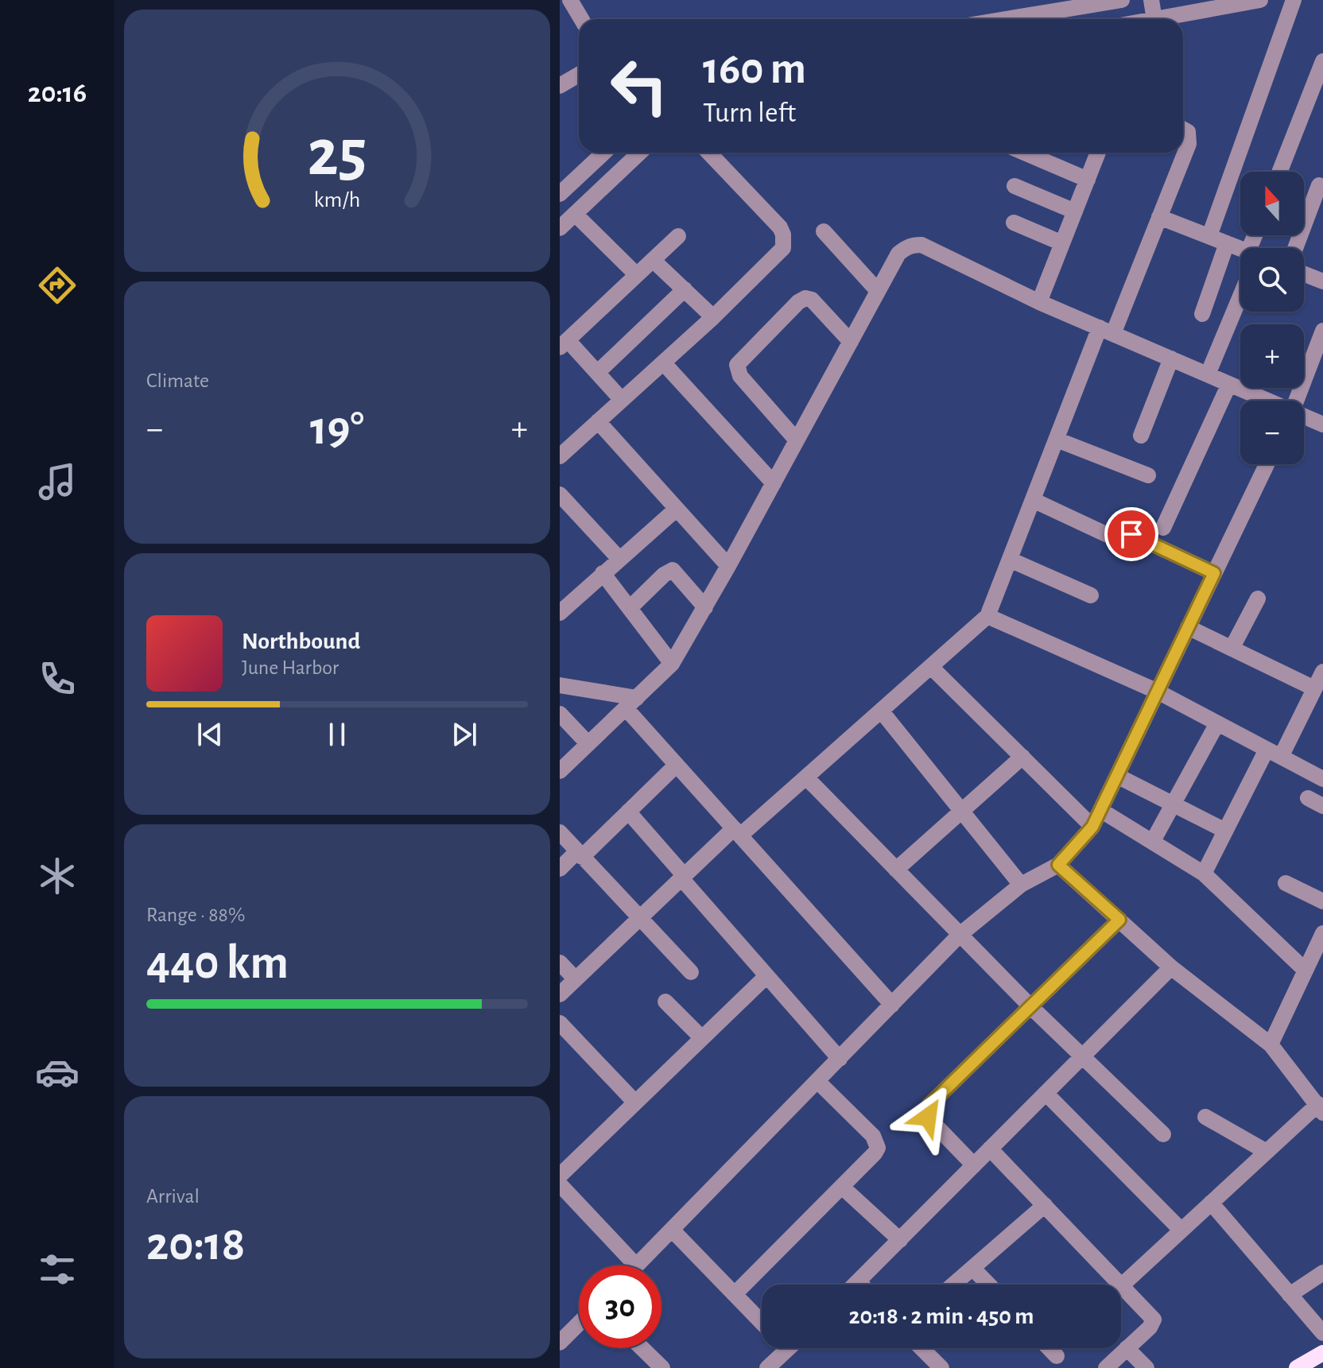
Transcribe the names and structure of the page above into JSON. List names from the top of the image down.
{
  "north": "top",
  "page": {
    "tabs": "20:16",
    "turn": ["160 m", "Turn left"],
    "map_buttons": ["+", "−"],
    "tile": [
      "Climate",
      ["Range · 88%", "440 km"],
      ["Arrival", "20:18"]
    ],
    "heat": ["−", "19°", "+"],
    "song": ["Northbound", "June Harbor"],
    "limit": "30",
    "trip": "20:18 · 2 min · 450 m",
    "gauge": ["25", "km/h"]
  }
}
